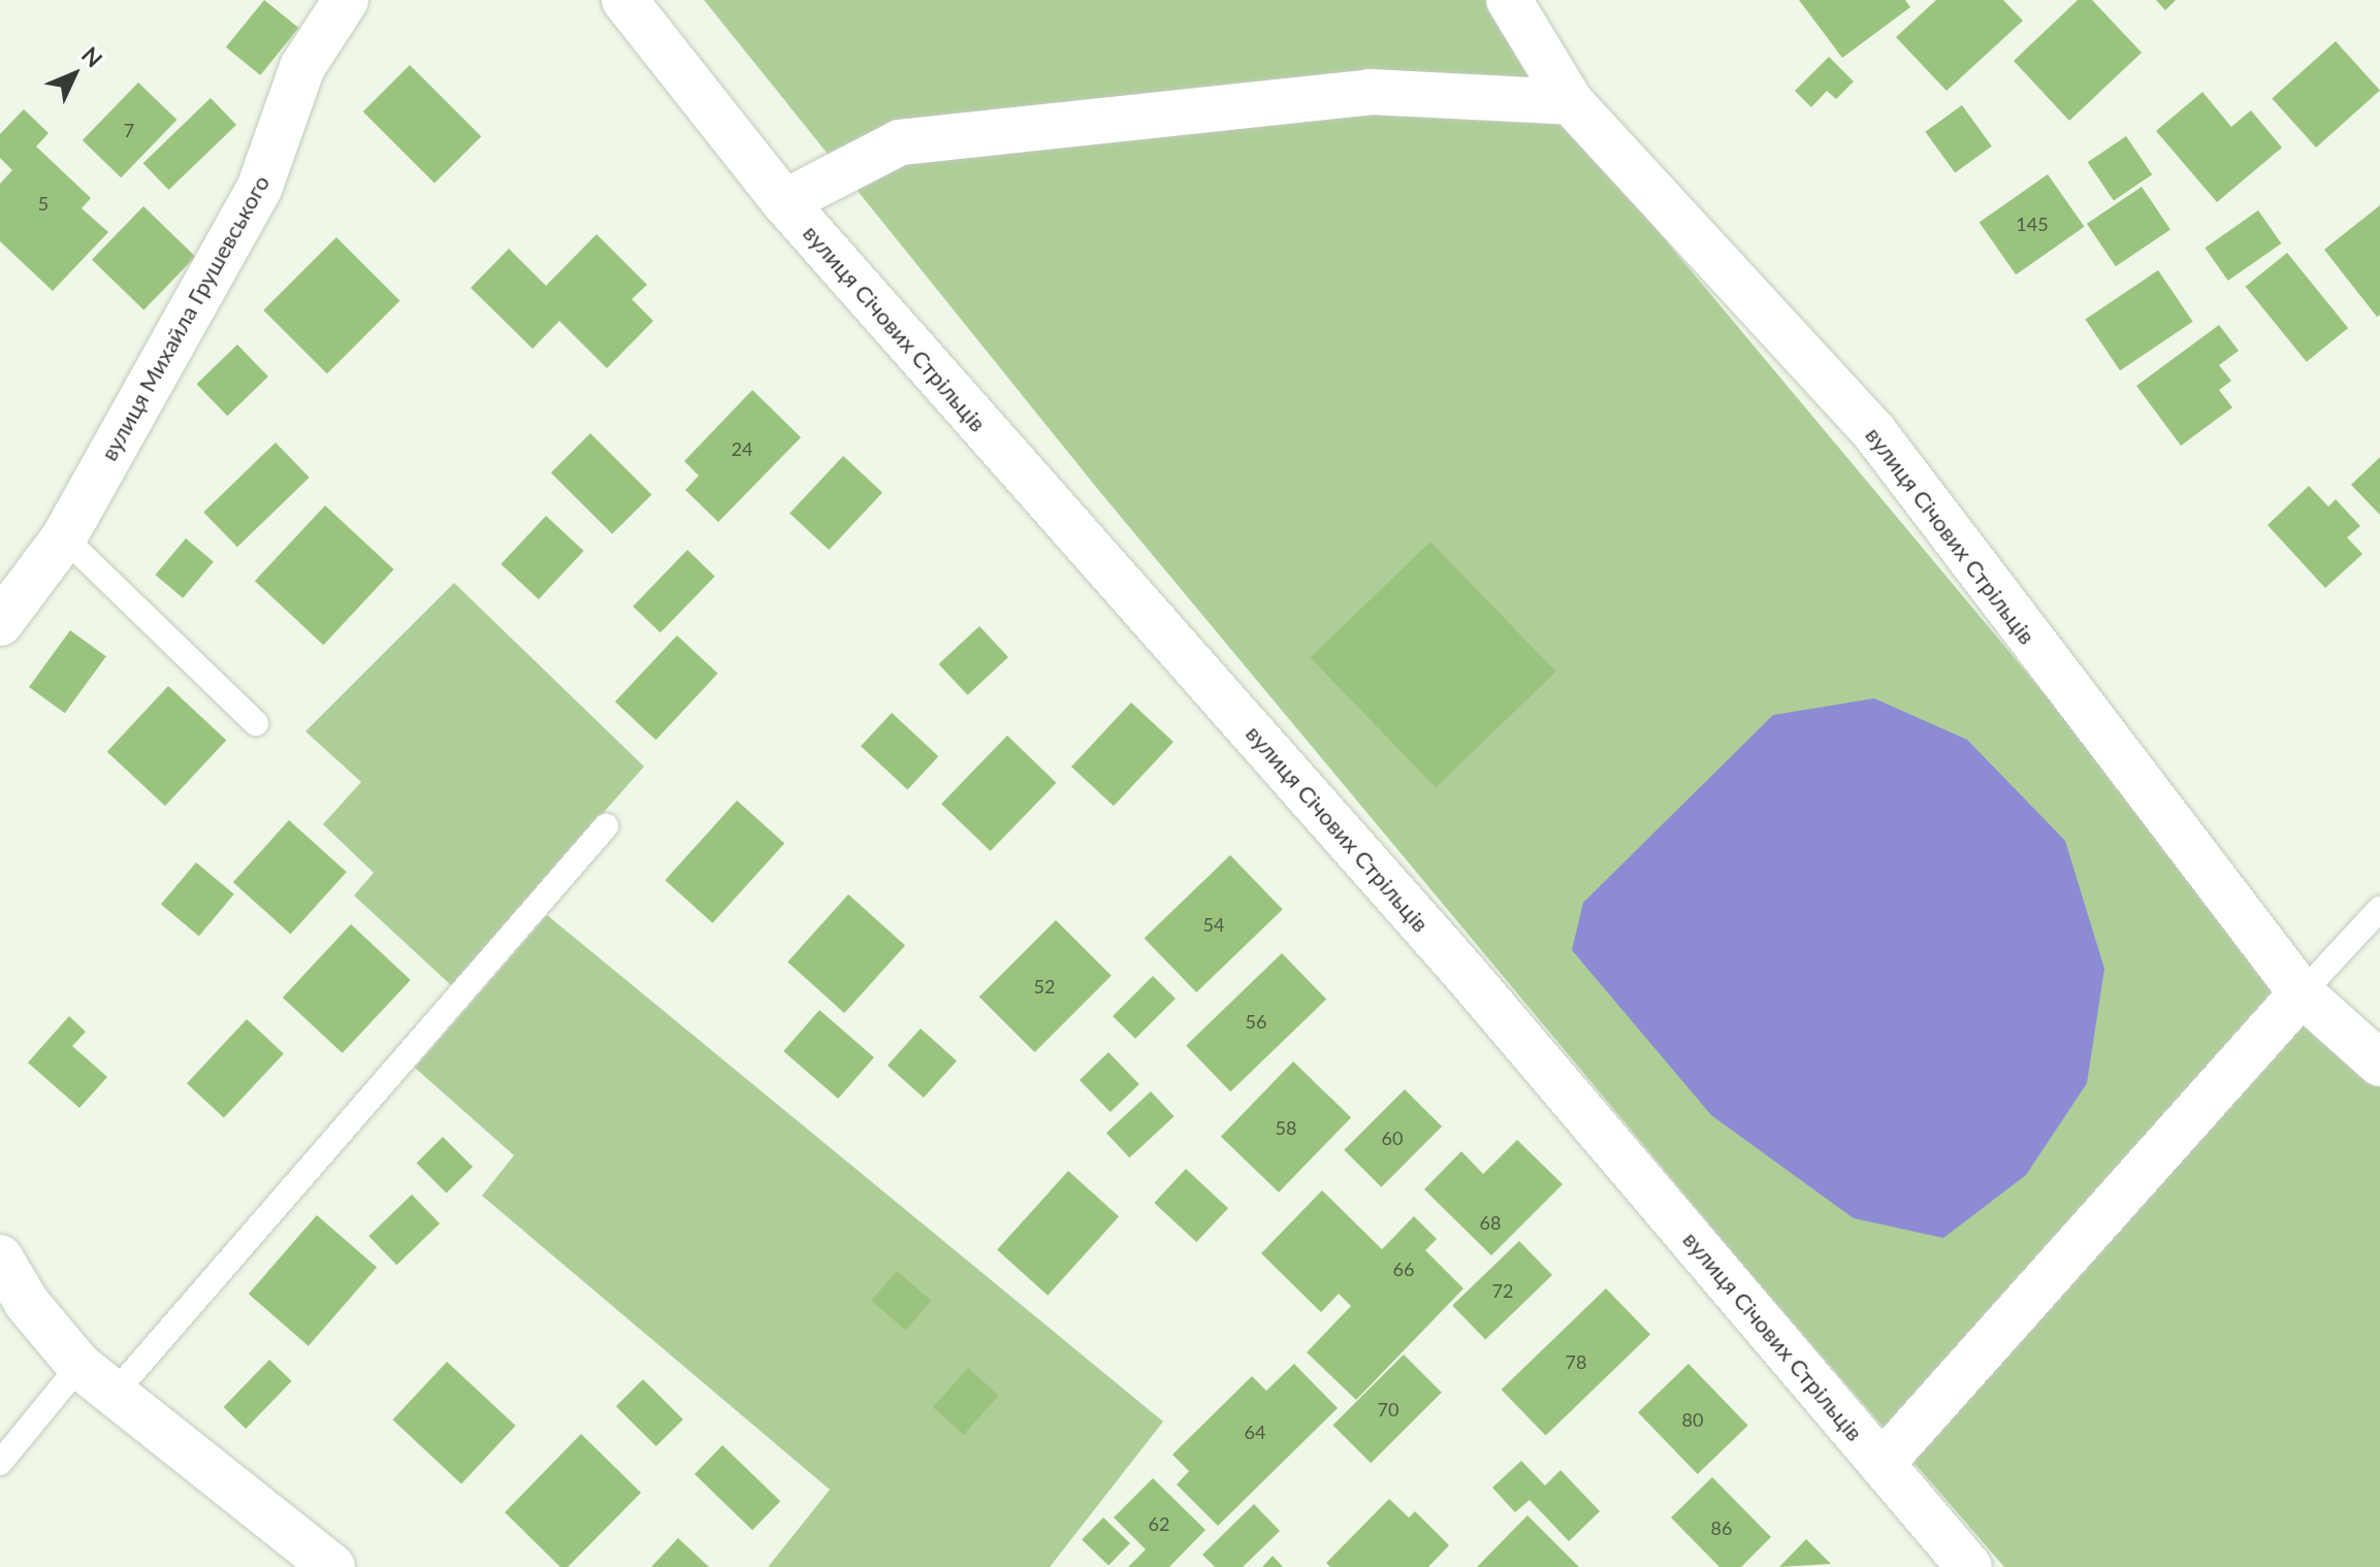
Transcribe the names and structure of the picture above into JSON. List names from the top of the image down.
{
  "streets": {
    "street": ["вулиця Михайла Грушевського", "вулиця Січових Стрільців"]
  },
  "house_numbers": [
    "7",
    "5",
    "145",
    "24",
    "54",
    "52",
    "56",
    "58",
    "60",
    "68",
    "66",
    "72",
    "78",
    "70",
    "80",
    "64",
    "62",
    "86"
  ],
  "north": "top right"
}
